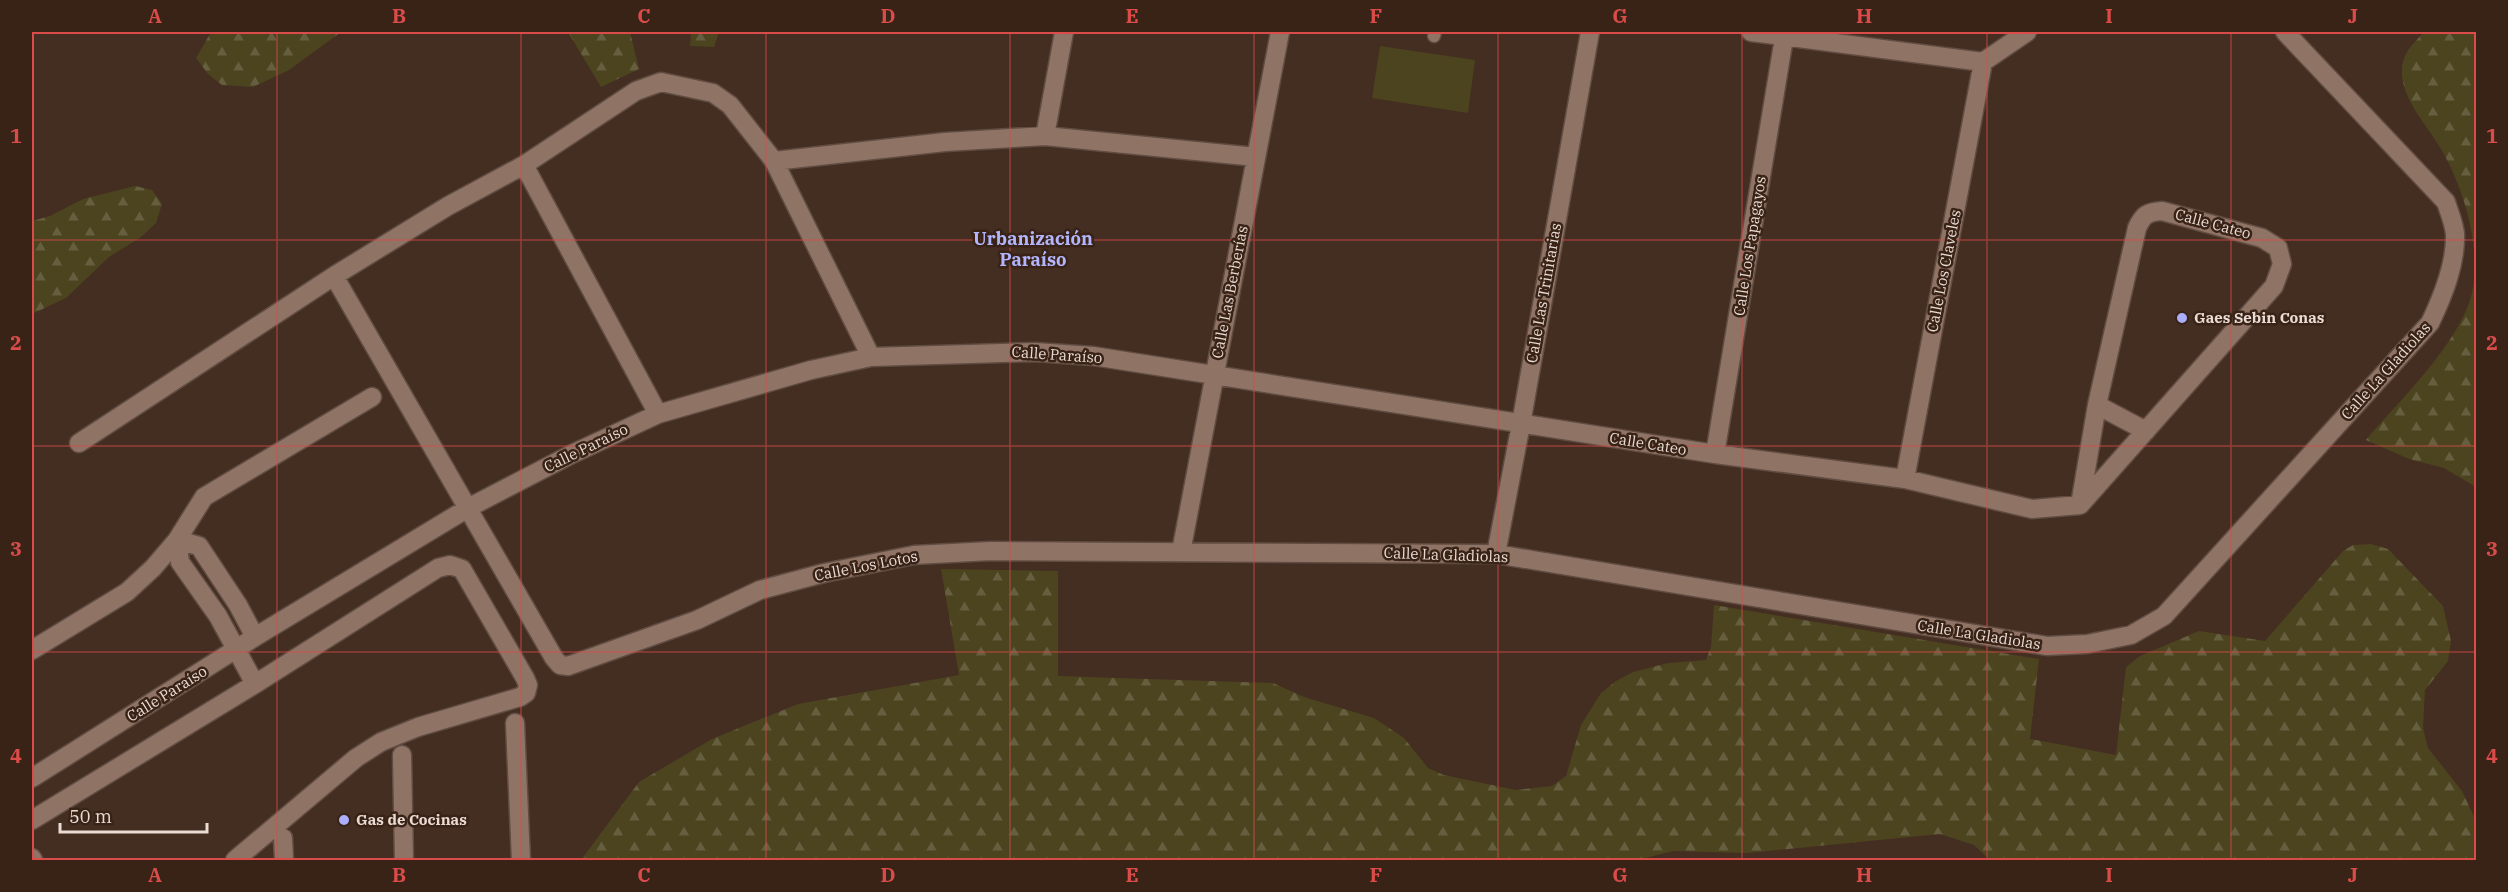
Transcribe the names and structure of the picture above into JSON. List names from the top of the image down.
{
  "streets": {
    "street": [
      "Calle Cateo",
      "Calle Los Papagayos",
      "Calle Los Claveles",
      "Calle Las Berberías",
      "Calle Las Trinitarias",
      "Calle Paraíso",
      "Calle La Gladiolas",
      "Calle Los Lotos"
    ]
  },
  "crossings": [
    ["Calle Cateo", "Calle Los Papagayos"],
    ["Calle Cateo", "Calle Los Claveles"],
    ["Calle Cateo", "Calle Las Berberías"],
    ["Calle Cateo", "Calle Las Trinitarias"],
    ["Calle Cateo", "Calle Paraíso"],
    ["Calle Las Berberías", "Calle Paraíso"],
    ["Calle Las Berberías", "Calle La Gladiolas"],
    ["Calle Las Berberías", "Calle Los Lotos"],
    ["Calle Las Trinitarias", "Calle La Gladiolas"],
    ["Calle Paraíso", "Calle Los Lotos"],
    ["Calle La Gladiolas", "Calle Los Lotos"]
  ],
  "districts": ["Urbanización Paraíso"],
  "places": ["Gaes Sebin Conas", "Gas de Cocinas"],
  "scale_bar": "50 m",
  "grid": {
    "columns": [
      "A",
      "B",
      "C",
      "D",
      "E",
      "F",
      "G",
      "H",
      "I",
      "J"
    ],
    "rows": [
      "1",
      "2",
      "3",
      "4"
    ]
  }
}
